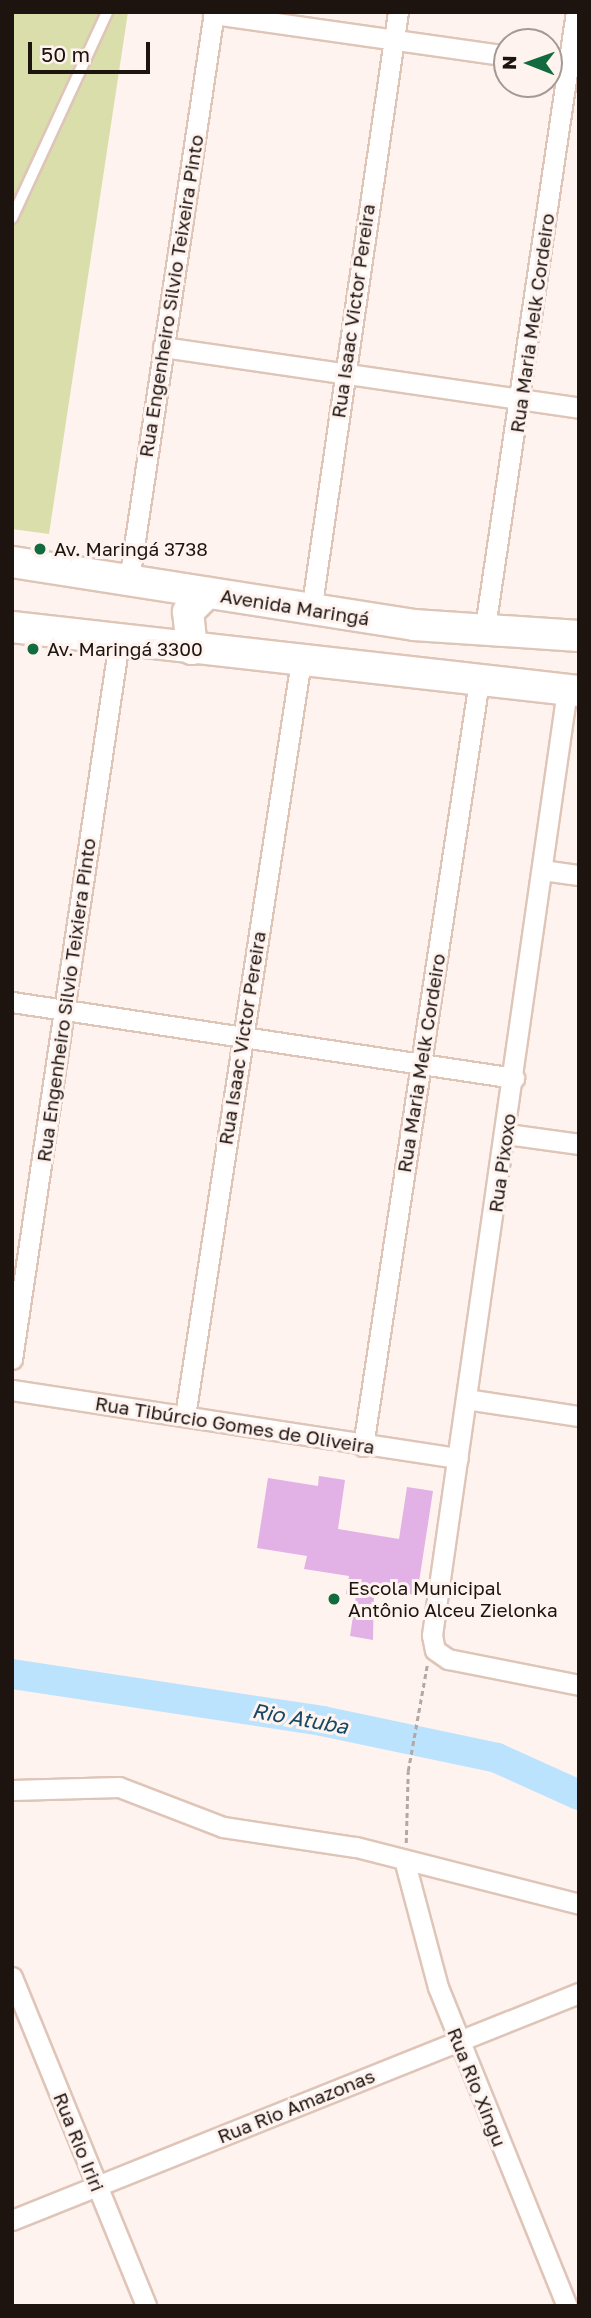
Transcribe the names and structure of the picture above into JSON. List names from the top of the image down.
{
  "streets": {
    "main road": ["Avenida Maringá"],
    "street": [
      "Rua Engenheiro Silvio Teixeira Pinto",
      "Rua Isaac Victor Pereira",
      "Rua Maria Melk Cordeiro",
      "Rua Engenheiro Silvio Teixiera Pinto",
      "Rua Pixoxo",
      "Rua Tibúrcio Gomes de Oliveira",
      "Rua Rio Xingu",
      "Rua Rio Amazonas",
      "Rua Rio Iriri"
    ]
  },
  "crossings": [
    ["Rua Engenheiro Silvio Teixeira Pinto", "Avenida Maringá"],
    ["Rua Isaac Victor Pereira", "Avenida Maringá"],
    ["Rua Isaac Victor Pereira", "Rua Tibúrcio Gomes de Oliveira"],
    ["Rua Maria Melk Cordeiro", "Avenida Maringá"],
    ["Rua Maria Melk Cordeiro", "Rua Tibúrcio Gomes de Oliveira"],
    ["Rua Pixoxo", "Rua Tibúrcio Gomes de Oliveira"],
    ["Rua Rio Xingu", "Rua Rio Amazonas"],
    ["Rua Rio Amazonas", "Rua Rio Iriri"]
  ],
  "water": ["Rio Atuba"],
  "places": ["Av. Maringá 3738", "Av. Maringá 3300", "Escola Municipal Antônio Alceu Zielonka"],
  "scale_bar": "50 m",
  "north": "left"
}
